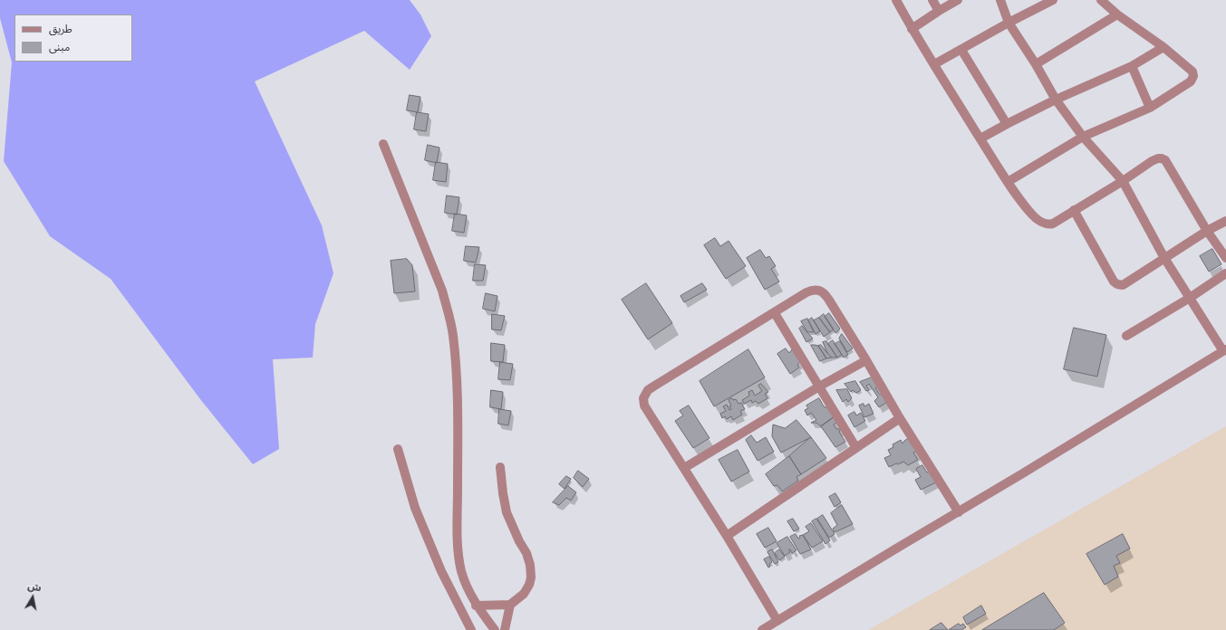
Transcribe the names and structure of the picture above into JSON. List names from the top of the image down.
{
  "legend": ["طريق", "مبنى"],
  "north": "top"
}
